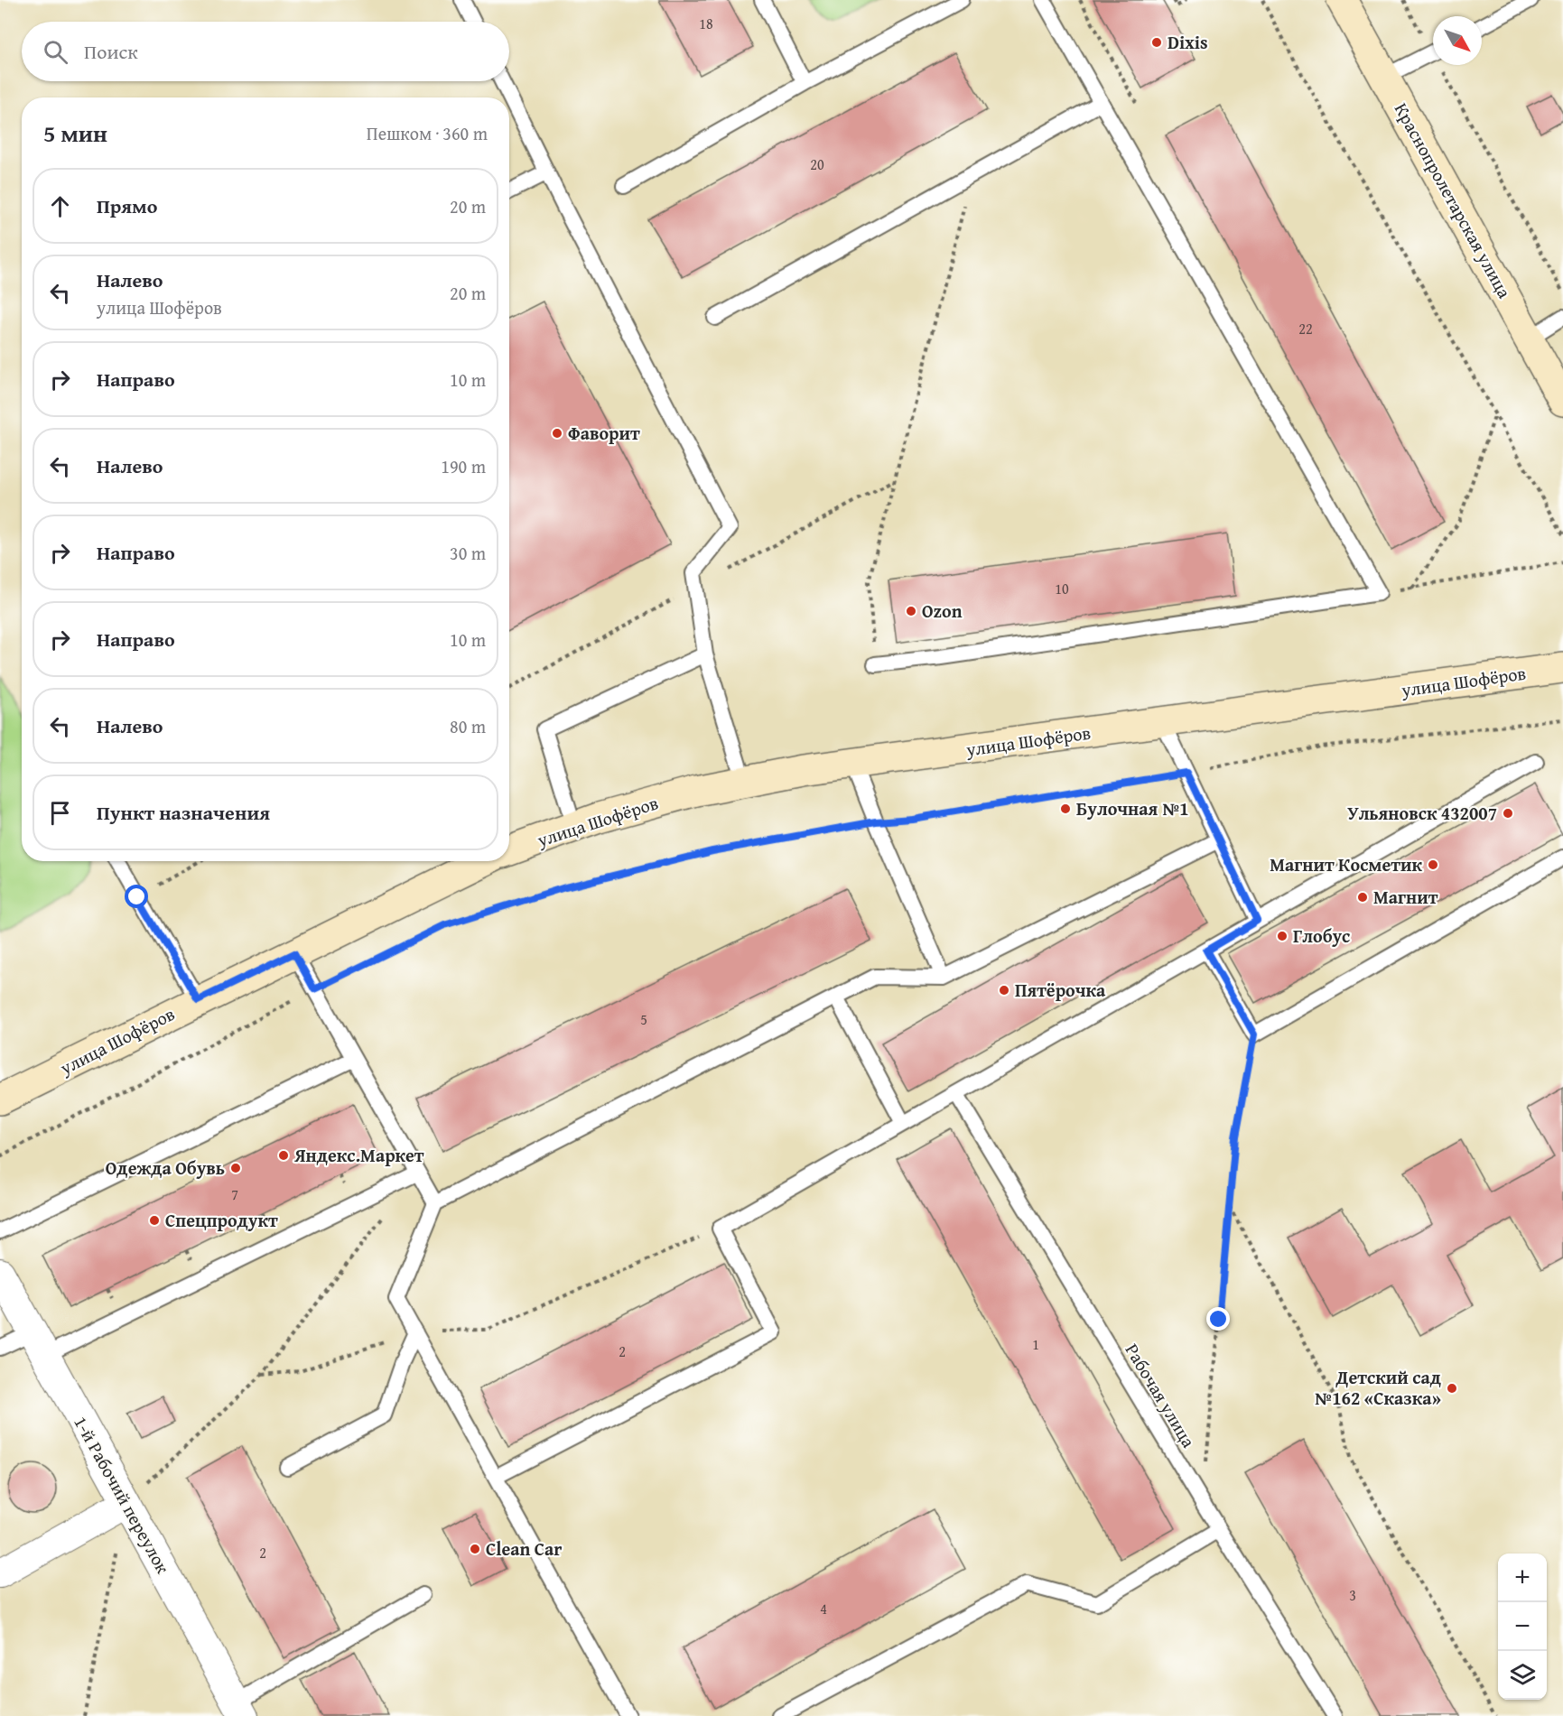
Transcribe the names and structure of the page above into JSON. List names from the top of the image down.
{
  "streets": {
    "main road": ["Краснопролетарская улица", "улица Шофёров"],
    "street": ["1-й Рабочий переулок"],
    "lane": ["Рабочая улица"]
  },
  "places": [
    "Dixis",
    "Фаворит",
    "Ozon",
    "Булочная №1",
    "Ульяновск 432007",
    "Магнит Косметик",
    "Магнит",
    "Глобус",
    "Пятёрочка",
    "Яндекс.Маркет",
    "Одежда Обувь",
    "Спецпродукт",
    "Детский сад №162 «Сказка»",
    "Clean Car"
  ],
  "house_numbers": [
    "18",
    "20",
    "22",
    "10",
    "5",
    "7",
    "1",
    "2",
    "2",
    "3",
    "4"
  ],
  "north": "bottom right",
  "page": {
    "search": "Поиск",
    "heading": ["5 мин", "Пешком · 360 m"],
    "list": [
      ["Прямо", "20 m"],
      ["Налево", "улица Шофёров", "20 m"],
      ["Направо", "10 m"],
      ["Налево", "190 m"],
      ["Направо", "30 m"],
      ["Направо", "10 m"],
      ["Налево", "80 m"],
      "Пункт назначения"
    ],
    "map_buttons": ["+", "−"]
  }
}
